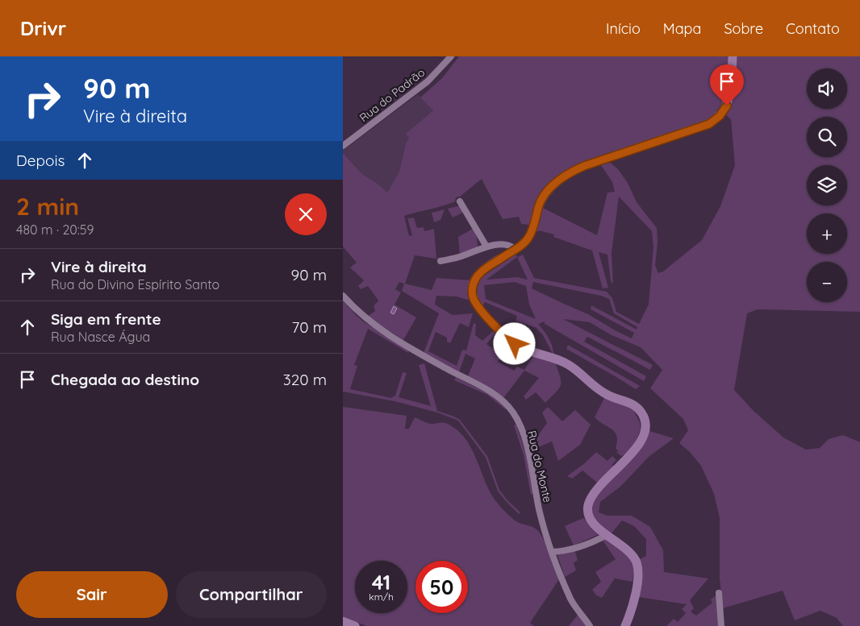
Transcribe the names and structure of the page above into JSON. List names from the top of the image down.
{
  "streets": {
    "street": ["Rua do Padrão", "Rua do Monte"]
  },
  "page": {
    "header": "Drivr",
    "nav": [
      "Início",
      "Mapa",
      "Sobre",
      "Contato"
    ],
    "turn": ["90 m", "Vire à direita"],
    "map_buttons": ["+", "−"],
    "then": "Depois",
    "heading": ["2 min", "480 m · 20:59"],
    "list": [
      {
        "name": "Vire à direita",
        "note": "Rua do Divino Espírito Santo",
        "value": "90 m"
      },
      {
        "name": "Siga em frente",
        "note": "Rua Nasce Água",
        "value": "70 m"
      },
      {
        "name": "Chegada ao destino",
        "value": "320 m"
      }
    ],
    "speed": "41 km/h",
    "limit": "50",
    "buttons": ["Sair", "Compartilhar"]
  }
}
